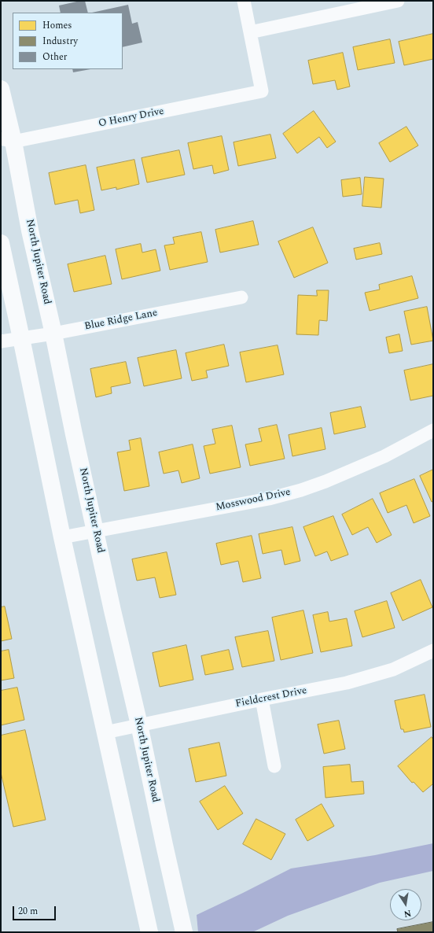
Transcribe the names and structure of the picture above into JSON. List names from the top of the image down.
{
  "streets": {
    "main road": ["North Jupiter Road"],
    "street": [
      "O Henry Drive",
      "Blue Ridge Lane",
      "Mosswood Drive",
      "Fieldcrest Drive"
    ]
  },
  "crossings": [
    ["O Henry Drive", "North Jupiter Road"],
    ["North Jupiter Road", "Blue Ridge Lane"],
    ["North Jupiter Road", "Mosswood Drive"],
    ["North Jupiter Road", "Fieldcrest Drive"]
  ],
  "legend": ["Homes", "Industry", "Other"],
  "scale_bar": "20 m",
  "north": "bottom"
}
